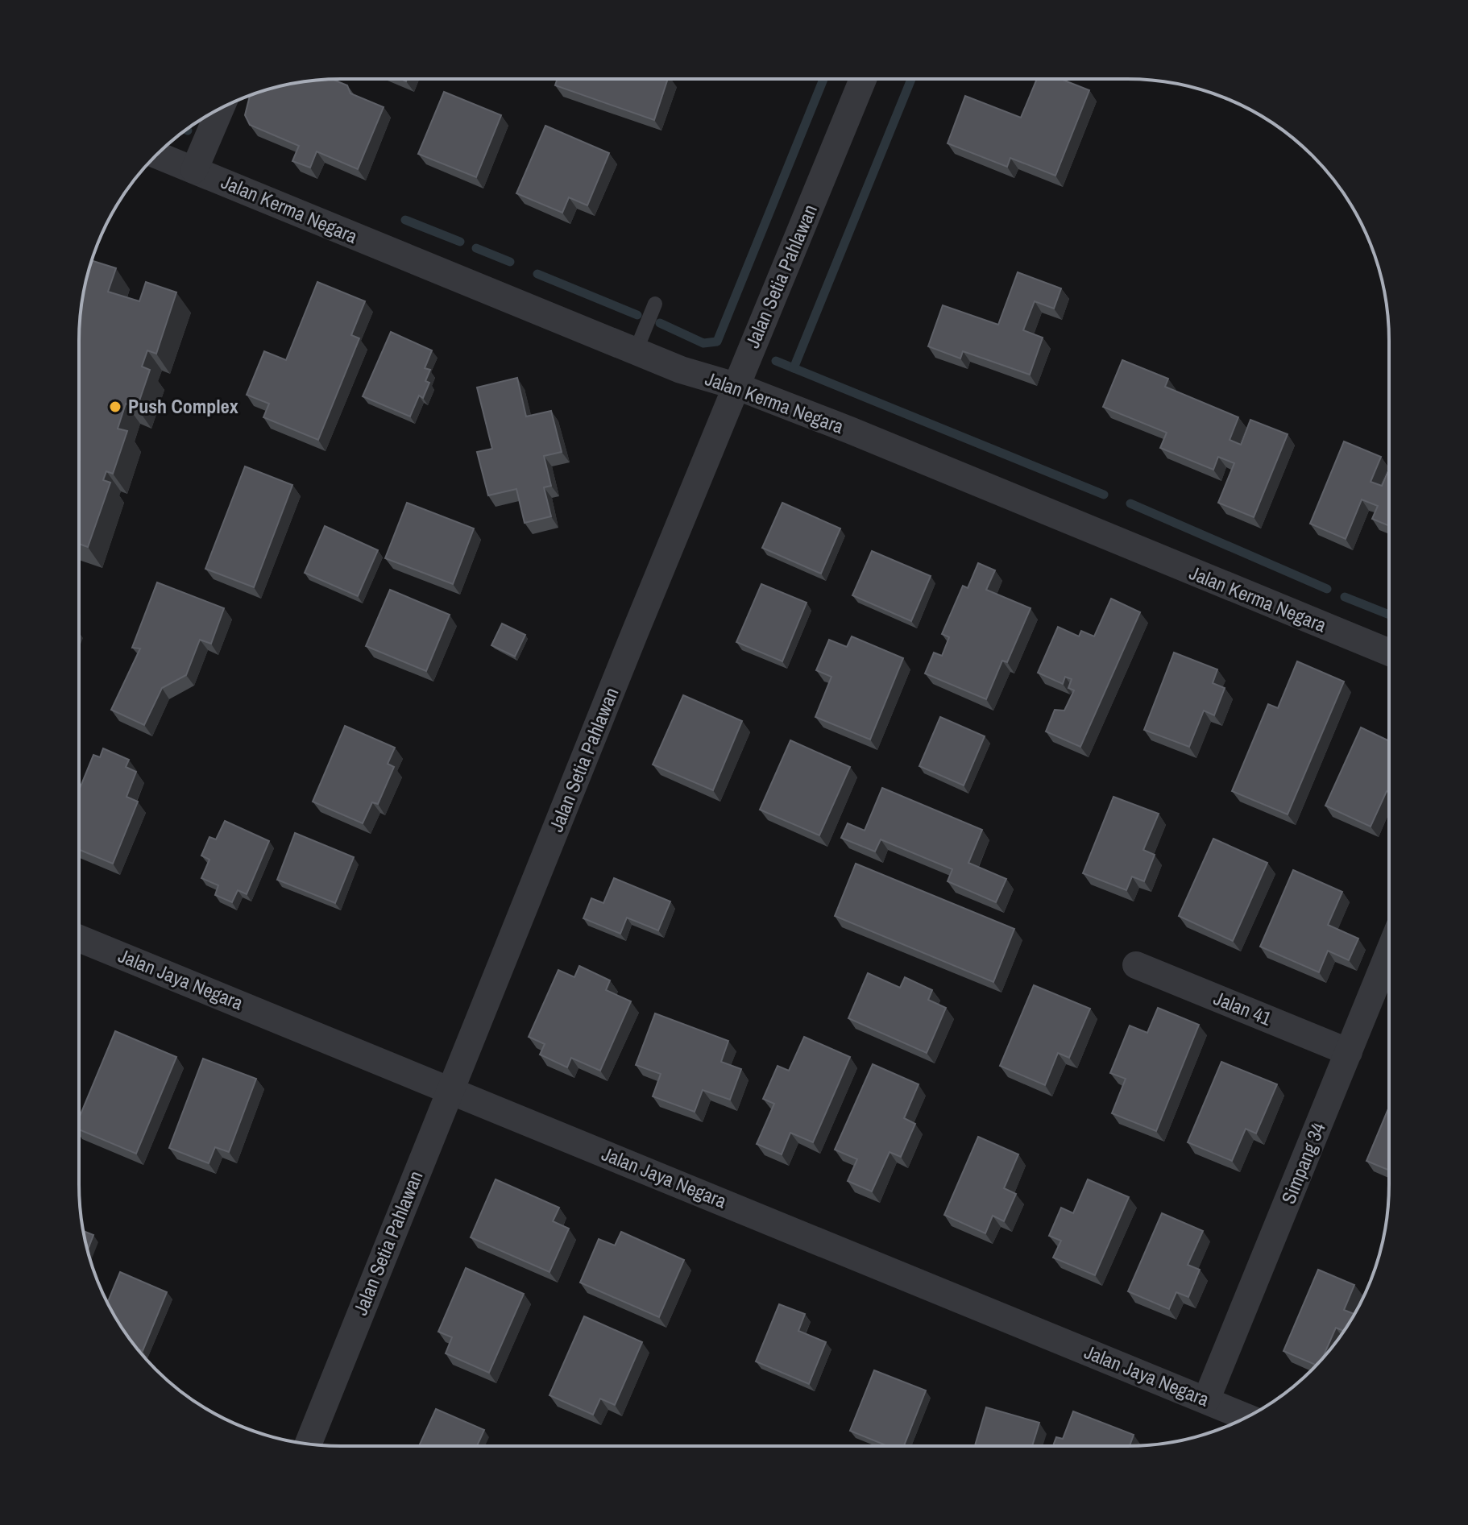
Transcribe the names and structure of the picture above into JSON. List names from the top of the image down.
{
  "streets": {
    "street": [
      "Jalan Kerma Negara",
      "Jalan Setia Pahlawan",
      "Jalan Jaya Negara",
      "Jalan 41",
      "Simpang 34"
    ]
  },
  "crossings": [
    ["Jalan Kerma Negara", "Jalan Setia Pahlawan"],
    ["Jalan Setia Pahlawan", "Jalan Jaya Negara"],
    ["Jalan Jaya Negara", "Simpang 34"],
    ["Jalan 41", "Simpang 34"]
  ],
  "places": ["Push Complex"]
}
